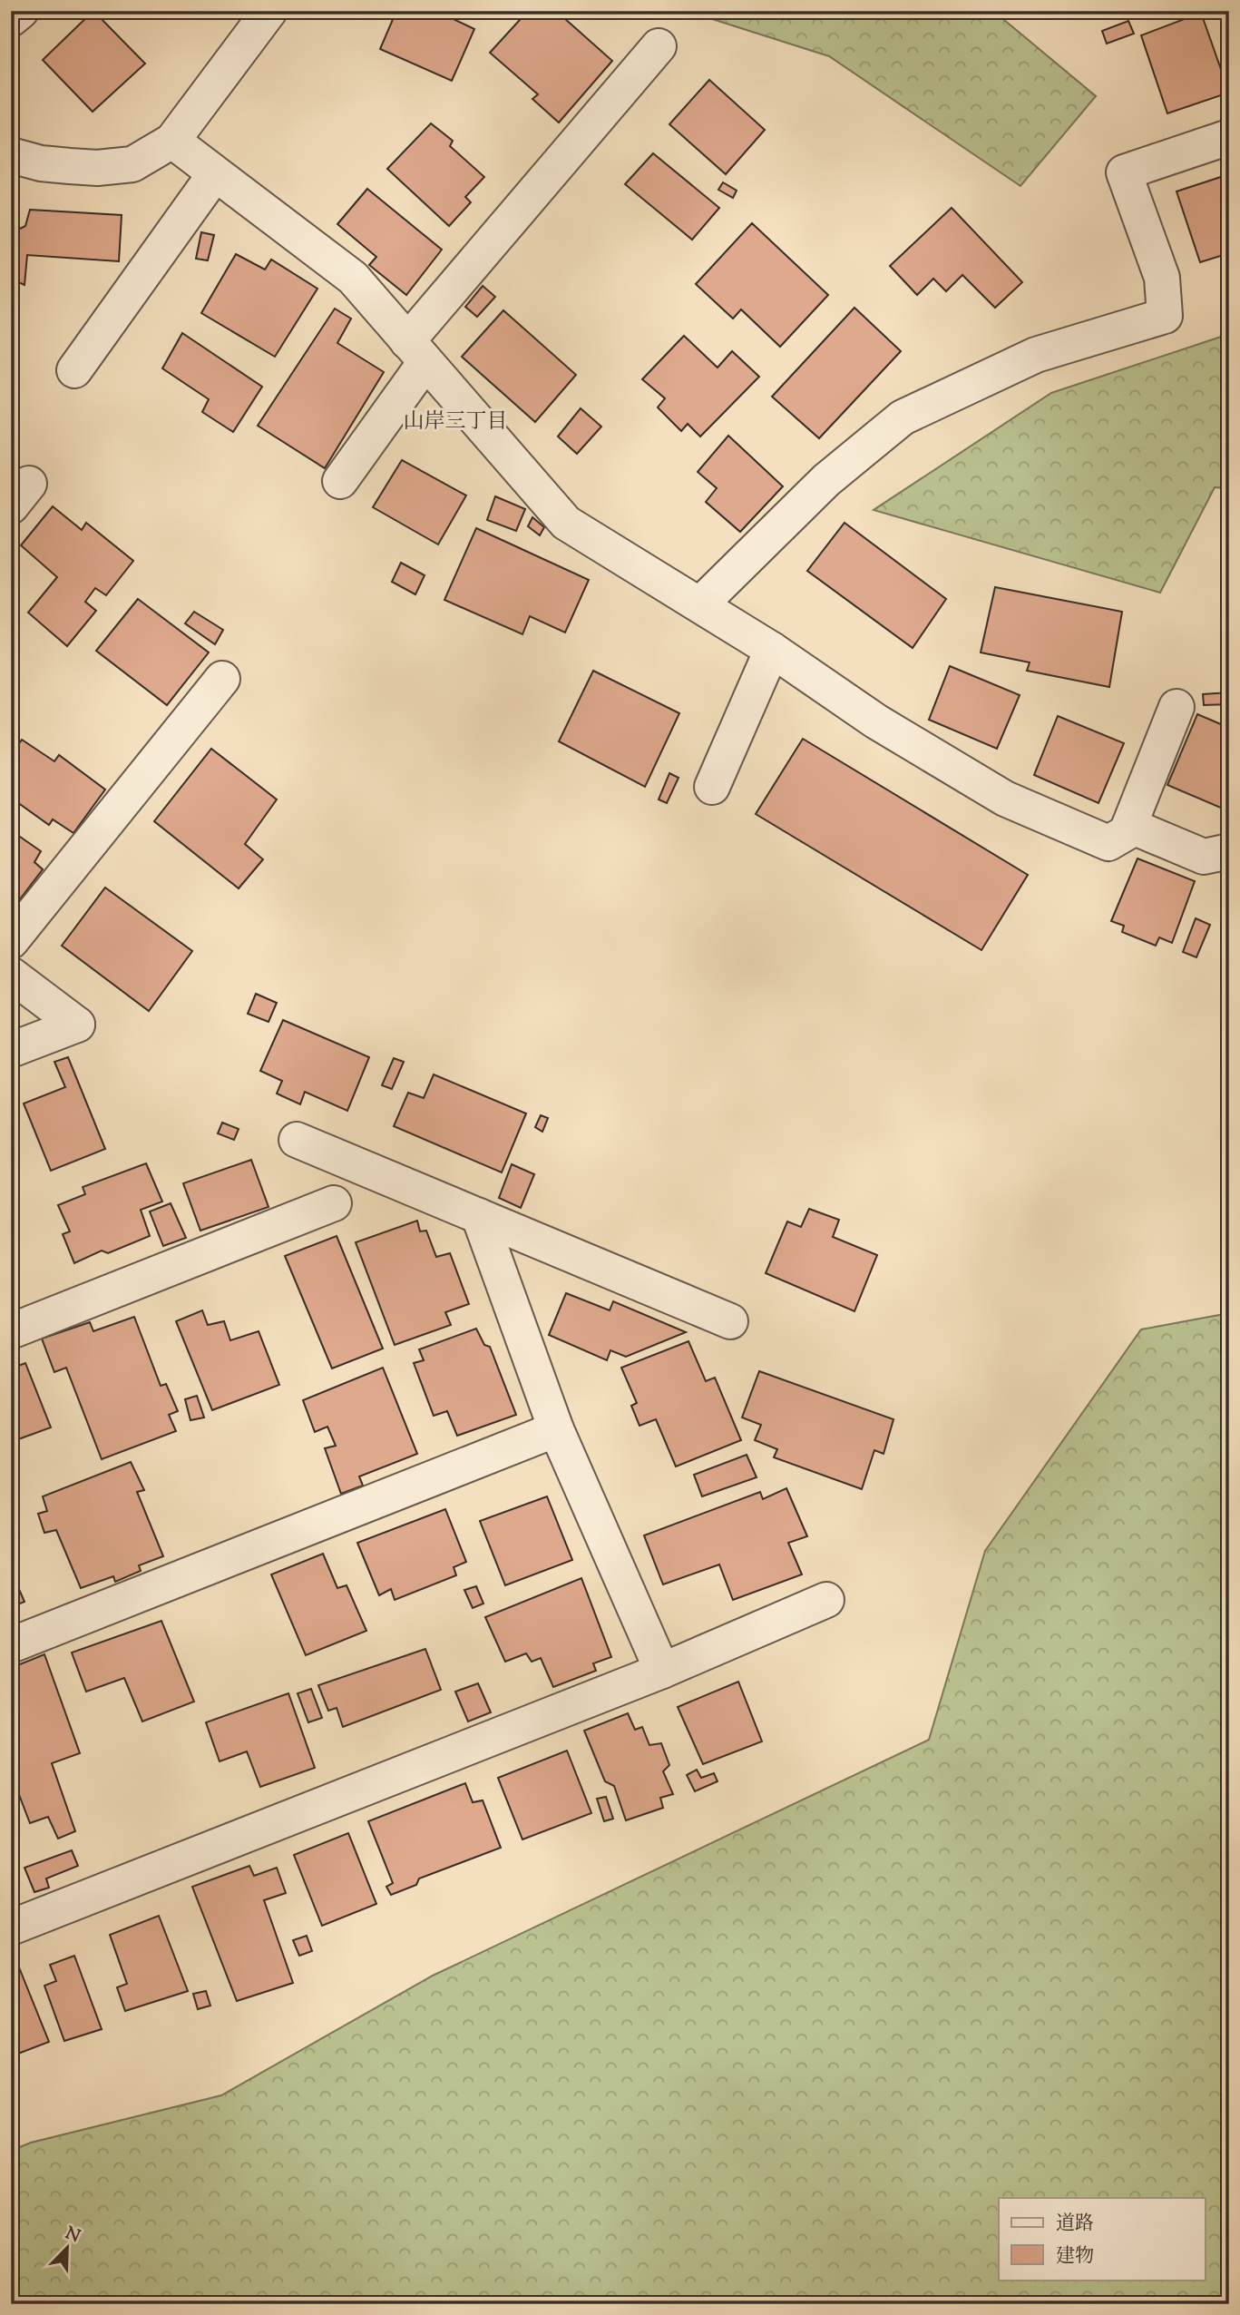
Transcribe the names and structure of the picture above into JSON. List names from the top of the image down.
{
  "districts": ["山岸三丁目"],
  "legend": ["道路", "建物"],
  "north": "top right"
}
